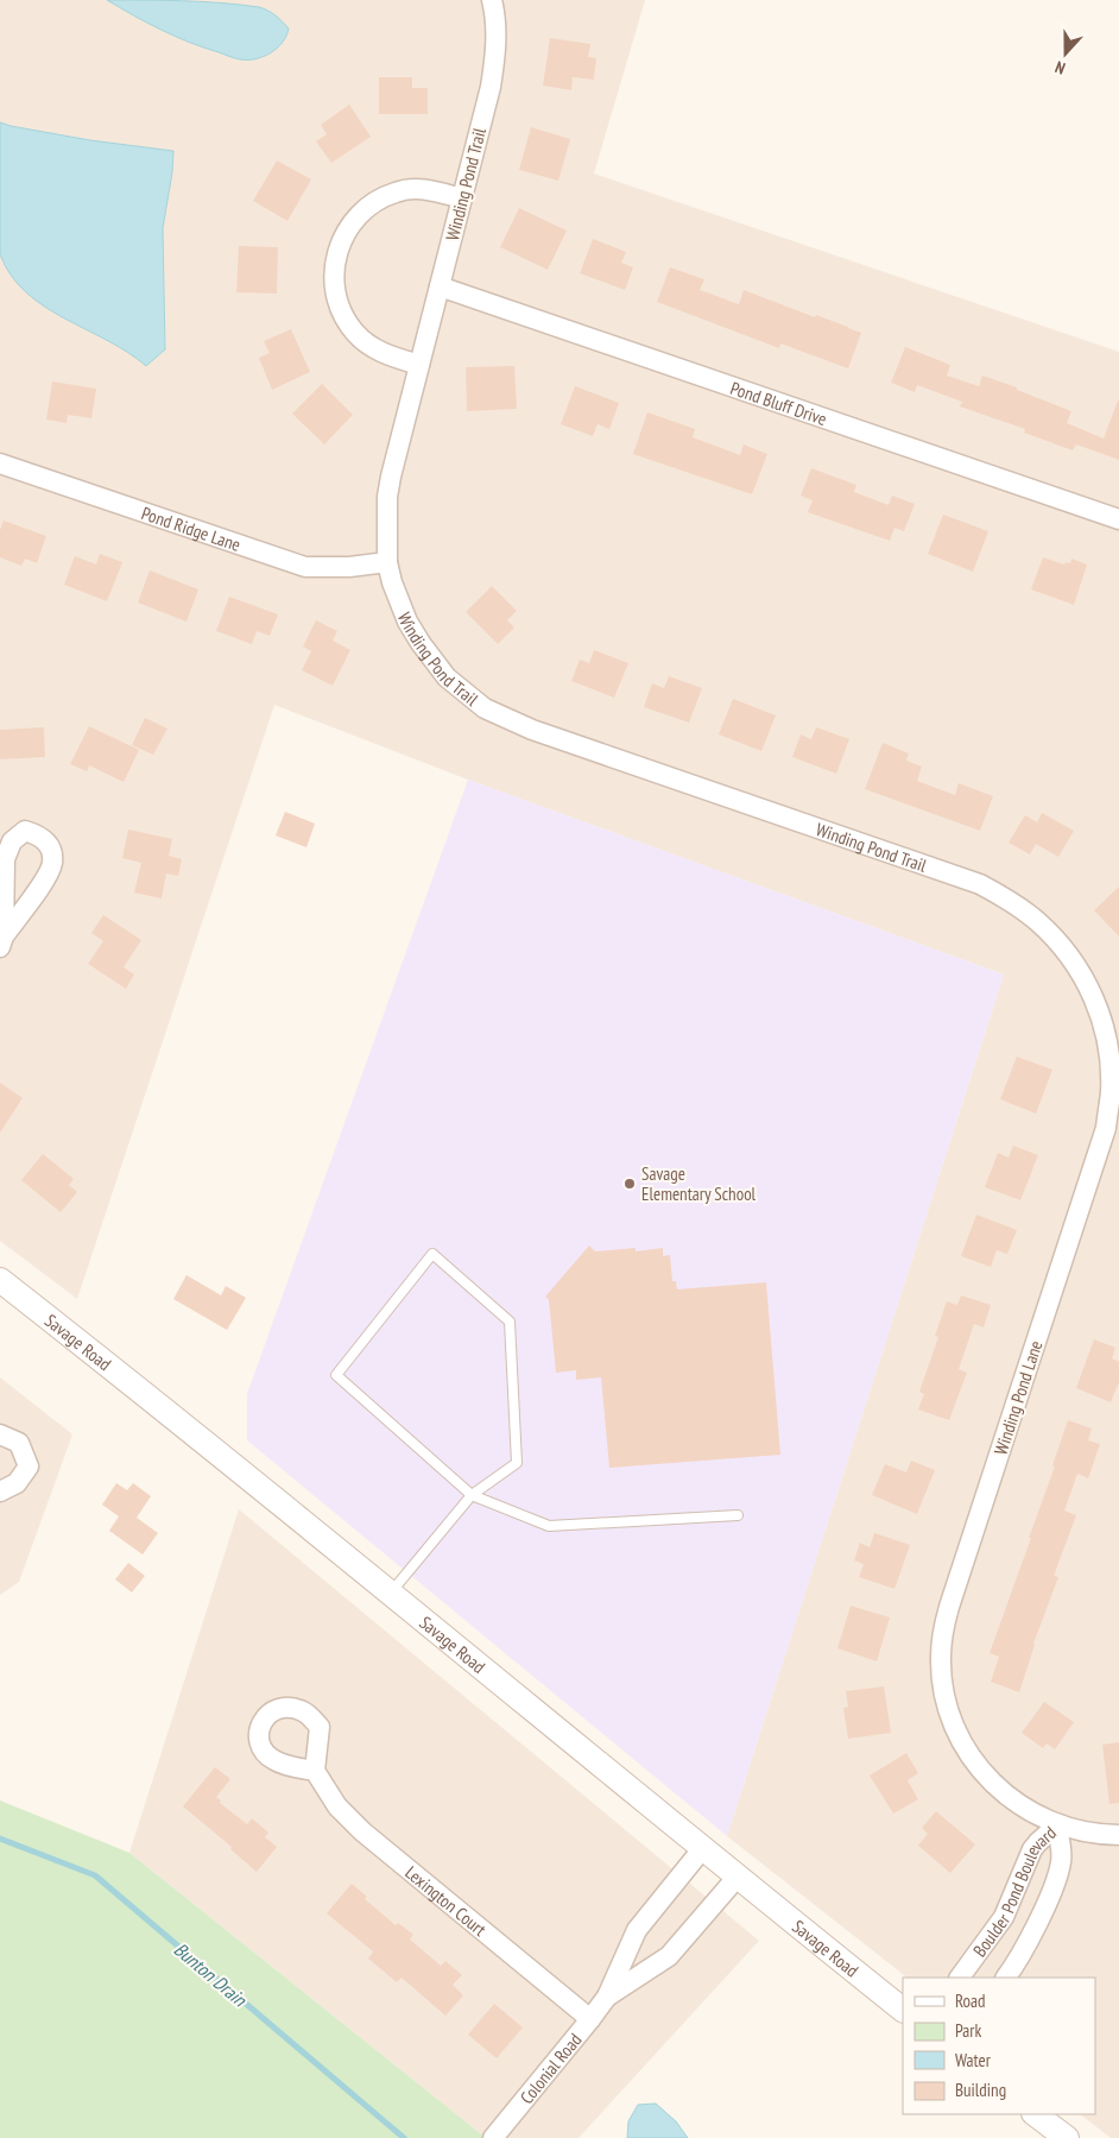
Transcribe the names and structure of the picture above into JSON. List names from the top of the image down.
{
  "streets": {
    "street": [
      "Winding Pond Trail",
      "Pond Bluff Drive",
      "Pond Ridge Lane",
      "Savage Road",
      "Winding Pond Lane",
      "Boulder Pond Boulevard",
      "Lexington Court",
      "Colonial Road"
    ]
  },
  "crossings": [
    ["Winding Pond Trail", "Pond Bluff Drive"],
    ["Winding Pond Trail", "Pond Ridge Lane"],
    ["Winding Pond Trail", "Winding Pond Lane"],
    ["Savage Road", "Colonial Road"],
    ["Winding Pond Lane", "Boulder Pond Boulevard"],
    ["Lexington Court", "Colonial Road"]
  ],
  "water": ["Bunton Drain"],
  "places": ["Savage Elementary School"],
  "legend": [
    "Road",
    "Park",
    "Water",
    "Building"
  ],
  "north": "bottom"
}
